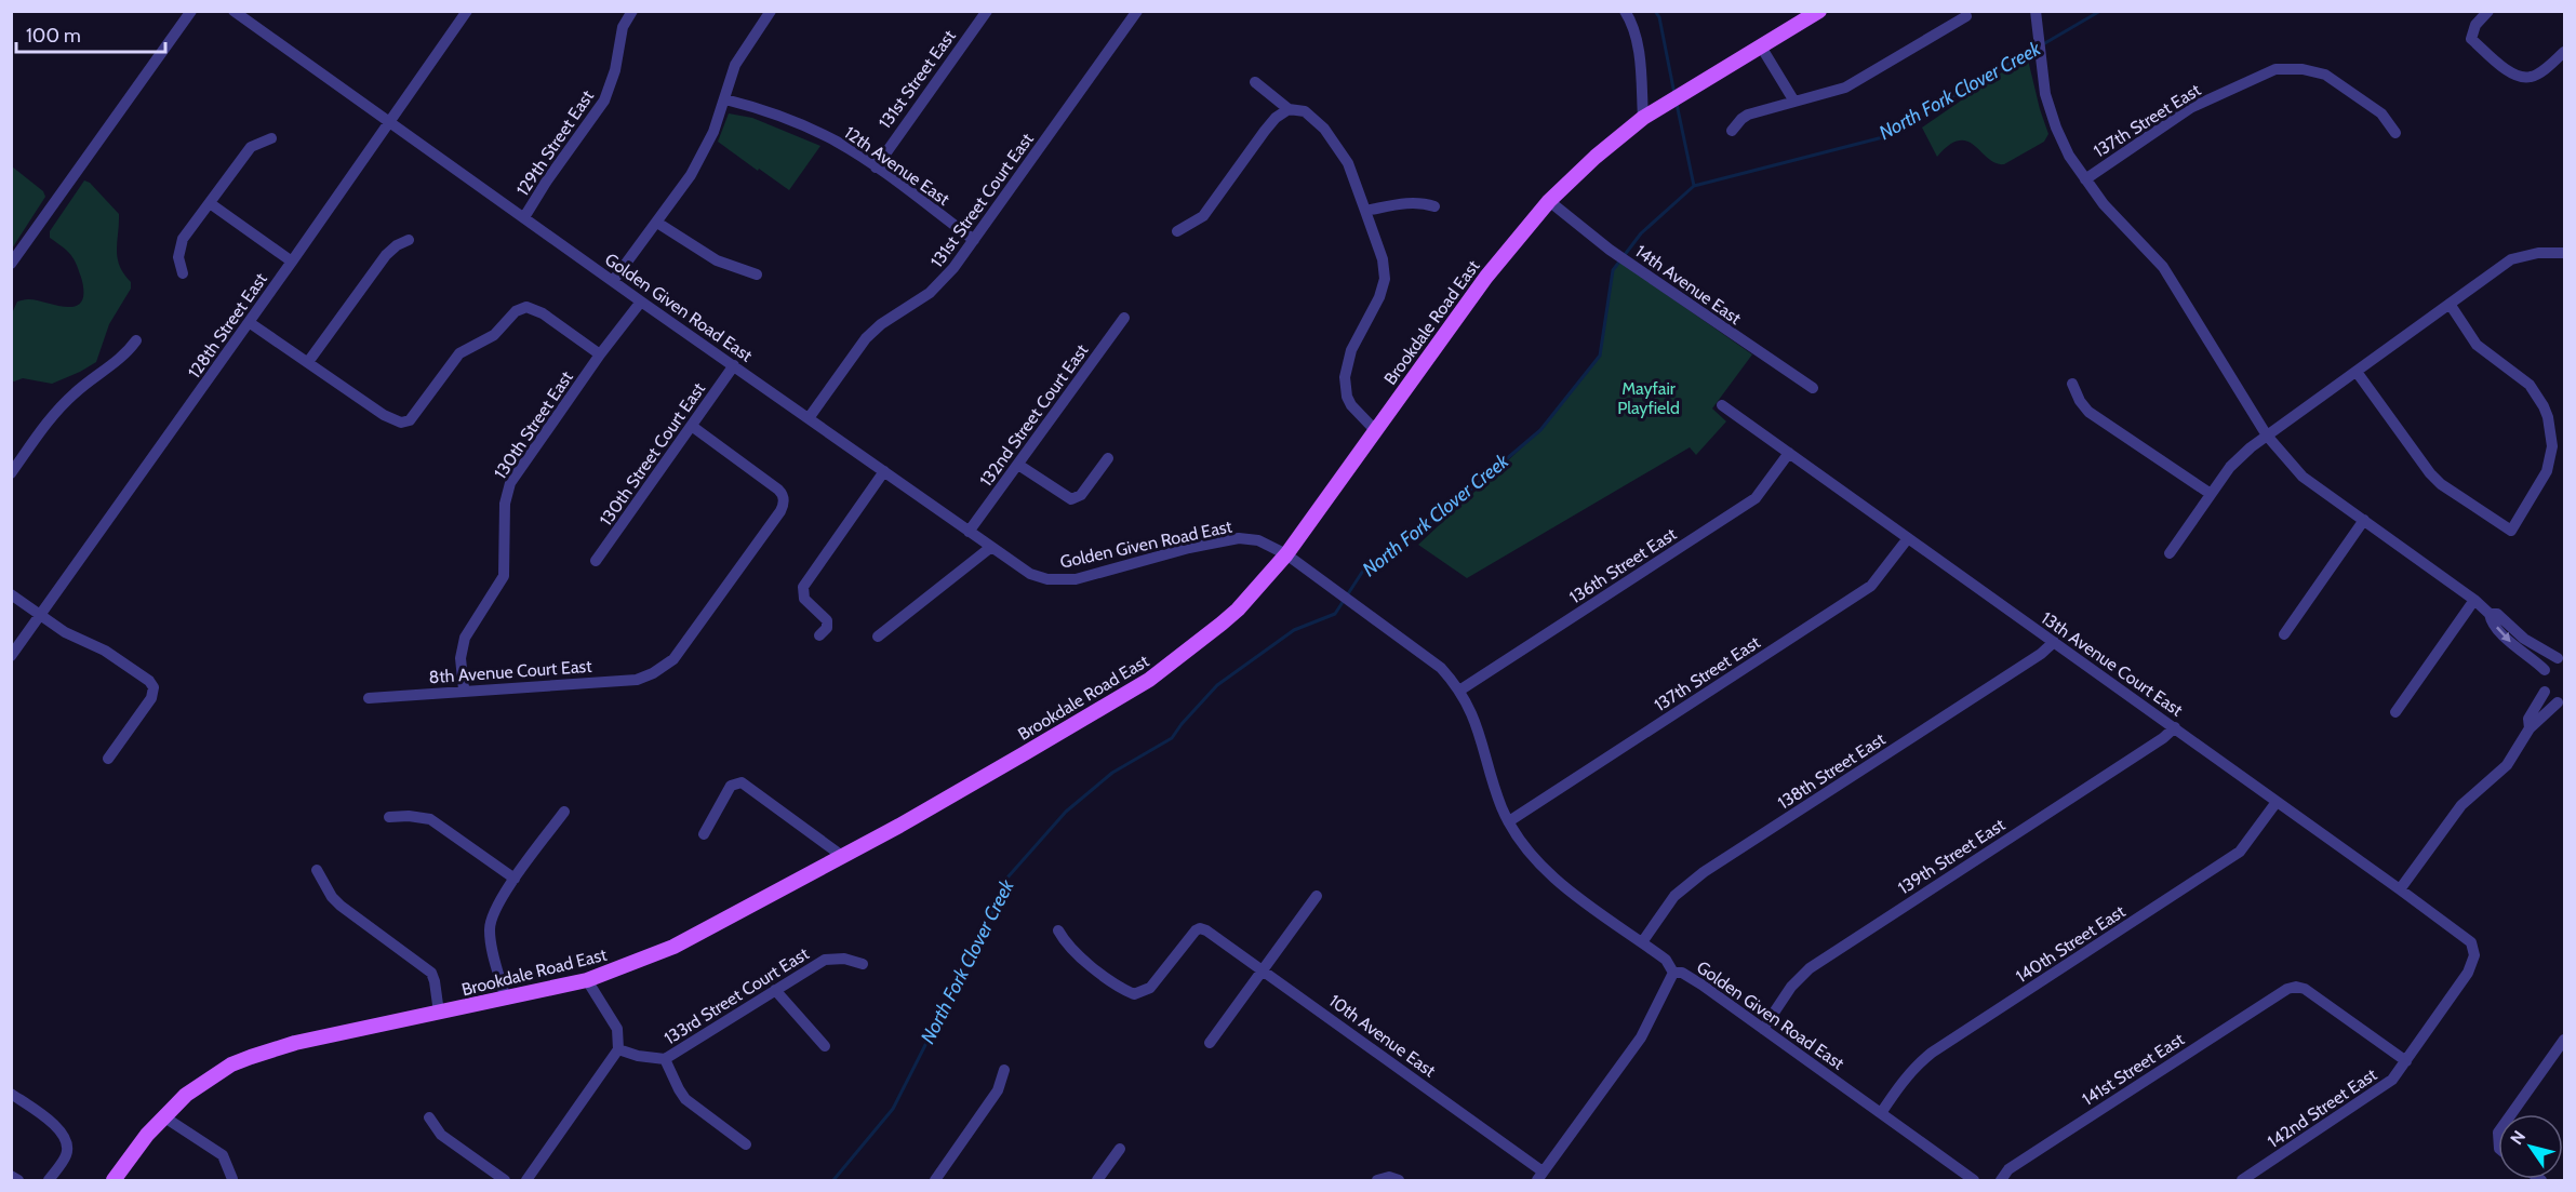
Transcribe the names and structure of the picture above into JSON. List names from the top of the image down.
{
  "streets": {
    "main road": ["Brookdale Road East"],
    "street": [
      "131st Street East",
      "137th Street East",
      "129th Street East",
      "12th Avenue East",
      "131st Street Court East",
      "14th Avenue East",
      "Golden Given Road East",
      "128th Street East",
      "132nd Street Court East",
      "130th Street East",
      "130th Street Court East",
      "136th Street East",
      "13th Avenue Court East",
      "8th Avenue Court East",
      "138th Street East",
      "139th Street East",
      "140th Street East",
      "133rd Street Court East",
      "10th Avenue East",
      "141st Street East",
      "142nd Street East"
    ]
  },
  "crossings": [
    ["131st Street East", "12th Avenue East"],
    ["137th Street East", "Golden Given Road East"],
    ["137th Street East", "13th Avenue Court East"],
    ["129th Street East", "Golden Given Road East"],
    ["12th Avenue East", "131st Street Court East"],
    ["131st Street Court East", "Golden Given Road East"],
    ["14th Avenue East", "Brookdale Road East"],
    ["Golden Given Road East", "Brookdale Road East"],
    ["Golden Given Road East", "128th Street East"],
    ["Golden Given Road East", "132nd Street Court East"],
    ["Golden Given Road East", "130th Street East"],
    ["Golden Given Road East", "130th Street Court East"],
    ["Golden Given Road East", "136th Street East"],
    ["Golden Given Road East", "138th Street East"],
    ["Golden Given Road East", "139th Street East"],
    ["Golden Given Road East", "140th Street East"],
    ["130th Street East", "8th Avenue Court East"],
    ["130th Street Court East", "8th Avenue Court East"],
    ["136th Street East", "13th Avenue Court East"],
    ["13th Avenue Court East", "138th Street East"],
    ["13th Avenue Court East", "139th Street East"],
    ["13th Avenue Court East", "140th Street East"],
    ["13th Avenue Court East", "142nd Street East"],
    ["141st Street East", "142nd Street East"]
  ],
  "water": ["North Fork Clover Creek"],
  "parks": ["Mayfair Playfield"],
  "scale_bar": "100 m",
  "north": "top left"
}
